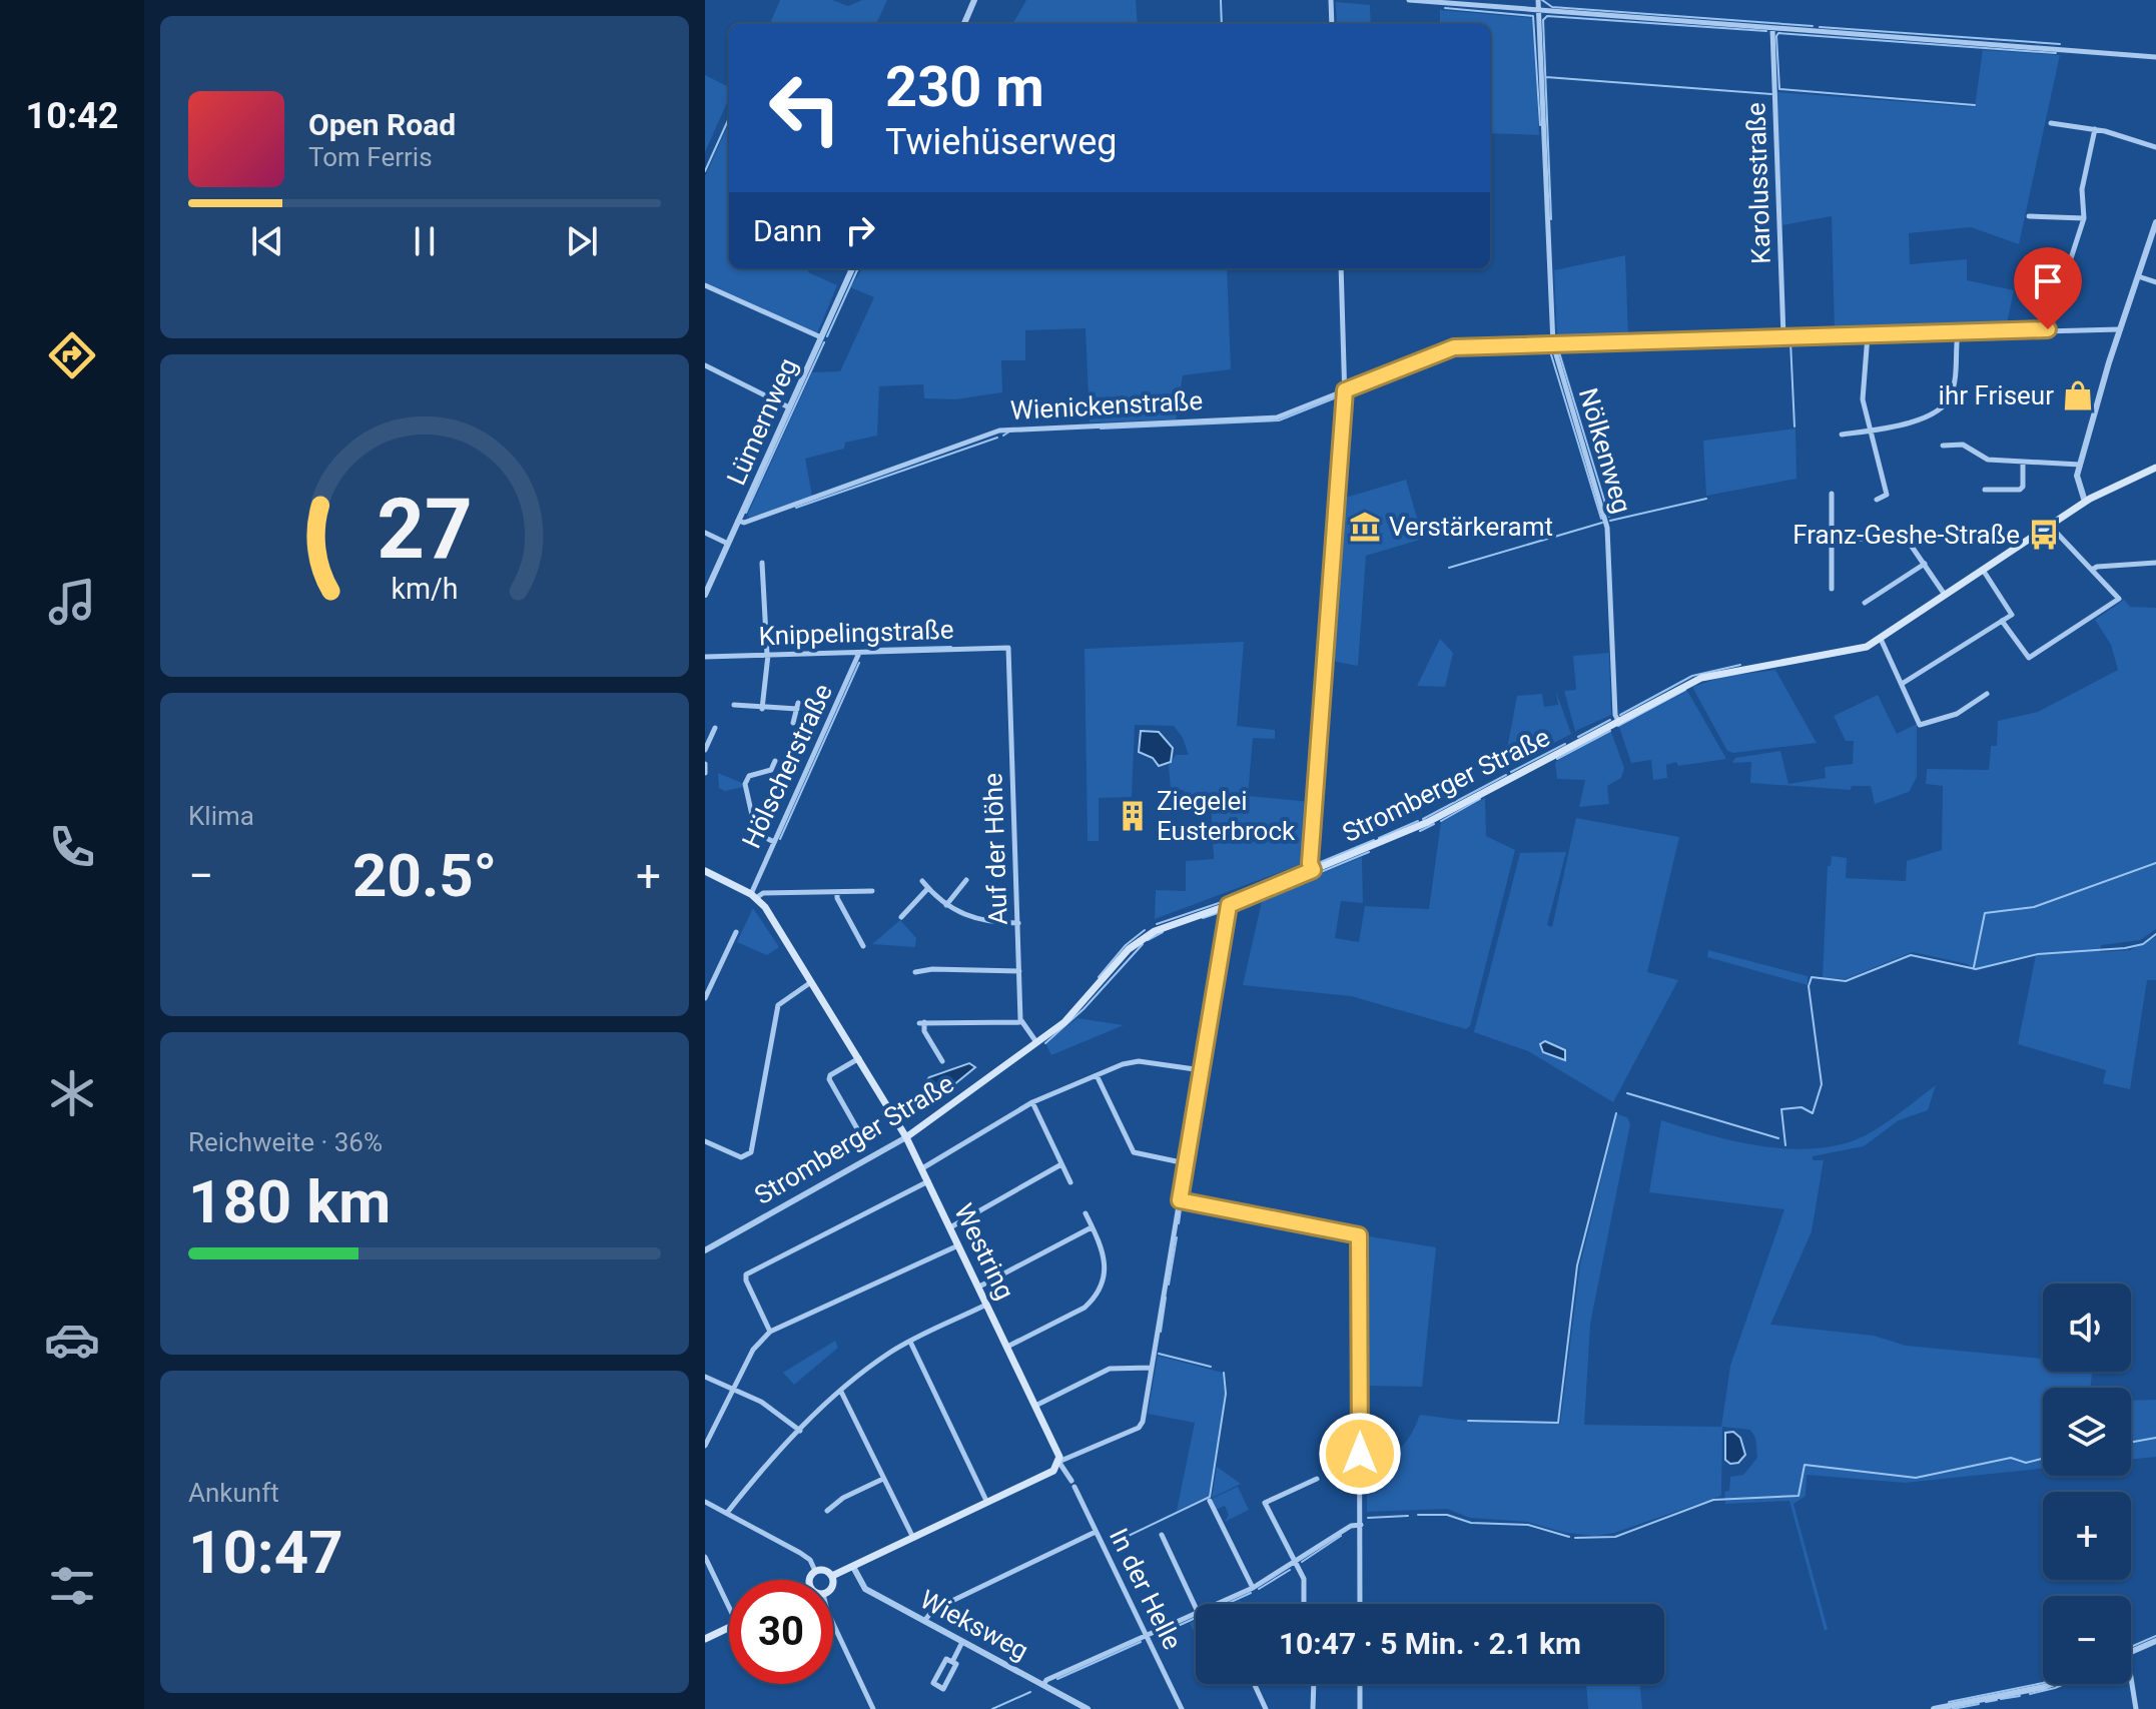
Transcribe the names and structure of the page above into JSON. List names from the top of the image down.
{
  "streets": {
    "main road": ["Stromberger Straße", "Westring"],
    "street": [
      "Karolusstraße",
      "Wienickenstraße",
      "Lümernweg",
      "Nölkenweg",
      "Knippelingstraße",
      "Hölscherstraße",
      "Auf der Höhe",
      "In der Helle",
      "Wieksweg"
    ]
  },
  "crossings": [
    ["Karolusstraße", "Wienickenstraße"],
    ["Wienickenstraße", "Lümernweg"],
    ["Wienickenstraße", "Nölkenweg"],
    ["Nölkenweg", "Stromberger Straße"],
    ["Knippelingstraße", "Hölscherstraße"],
    ["Knippelingstraße", "Auf der Höhe"],
    ["Hölscherstraße", "Westring"],
    ["Stromberger Straße", "Westring"],
    ["Westring", "In der Helle"]
  ],
  "places": {
    "shop": ["ihr Friseur"],
    "museum": ["Verstärkeramt"],
    "bus stop": ["Franz-Geshe-Straße"],
    "building": ["Ziegelei Eusterbrock"]
  },
  "page": {
    "tabs": "10:42",
    "turn": ["230 m", "Twiehüserweg"],
    "song": ["Open Road", "Tom Ferris"],
    "then": "Dann",
    "tile": [
      "Klima",
      ["Reichweite · 36%", "180 km"],
      ["Ankunft", "10:47"]
    ],
    "heat": ["−", "20.5°", "+"],
    "map_buttons": ["+", "−"],
    "limit": "30",
    "trip": "10:47 · 5 Min. · 2.1 km",
    "gauge": ["27", "km/h"]
  }
}
